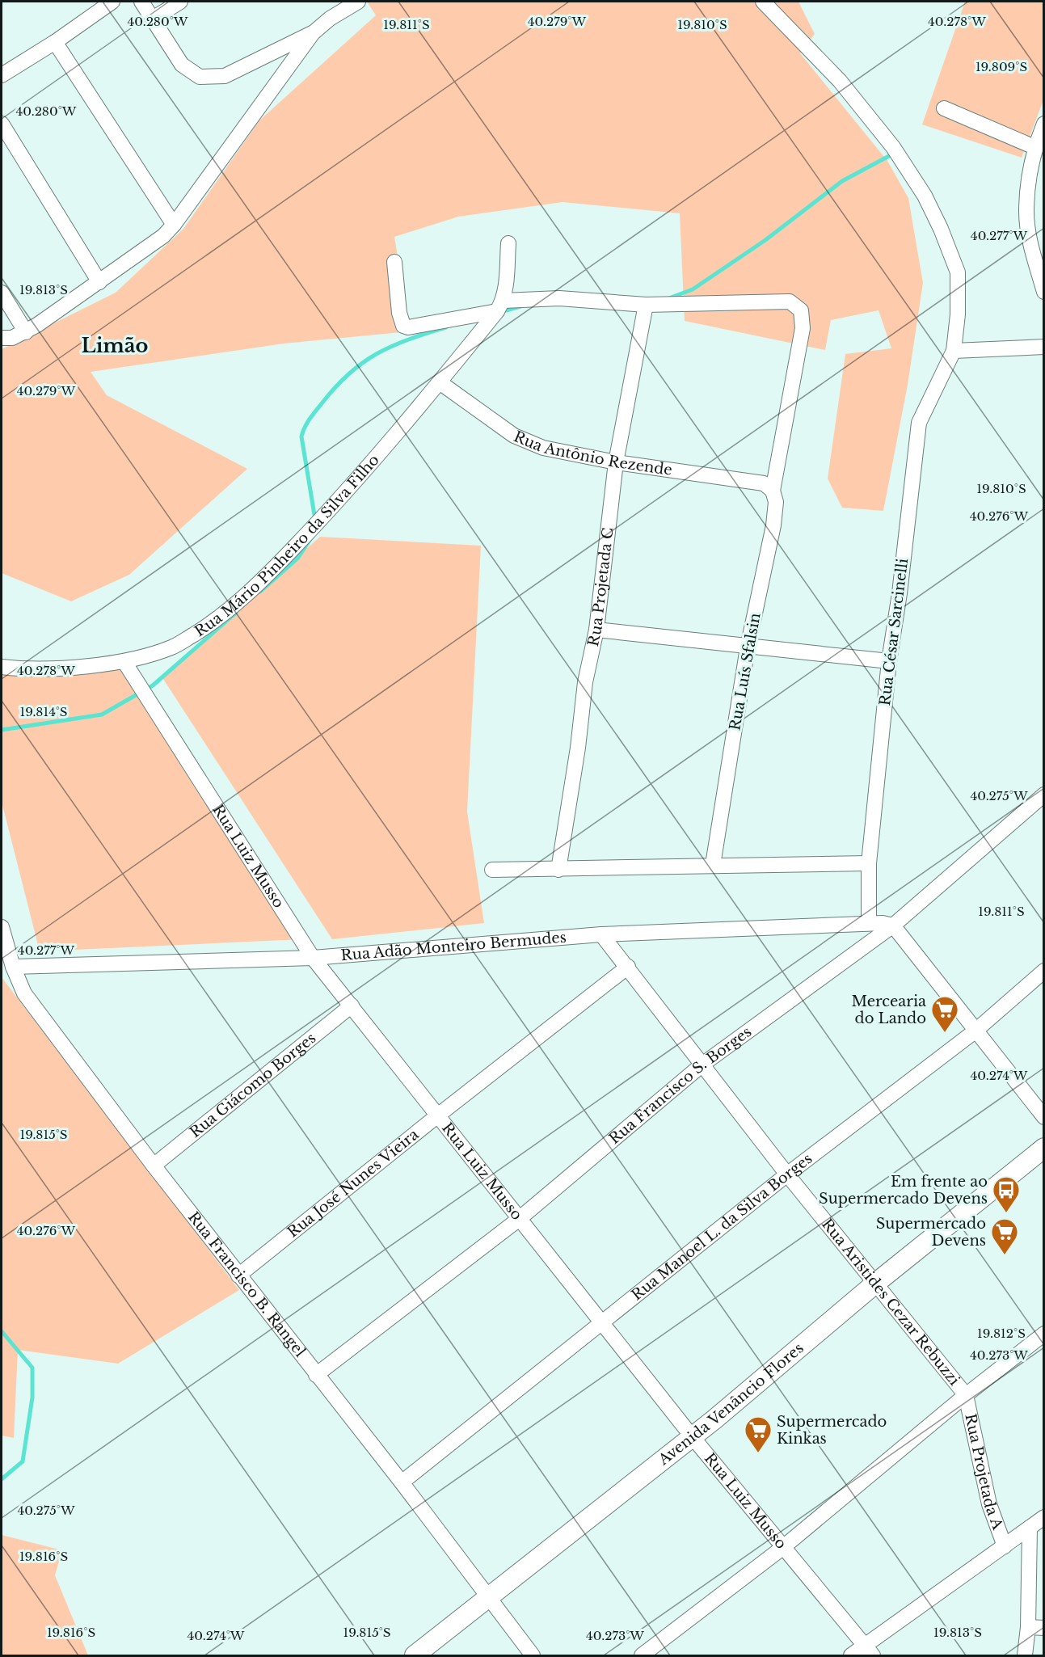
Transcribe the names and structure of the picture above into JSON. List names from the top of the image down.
{
  "streets": {
    "main road": ["Avenida Venâncio Flores"],
    "street": [
      "Rua Antônio Rezende",
      "Rua Mário Pinheiro da Silva Filho",
      "Rua Projetada C",
      "Rua César Sarcinelli",
      "Rua Luís Sfalsin",
      "Rua Luiz Musso",
      "Rua Adão Monteiro Bermudes",
      "Rua Giácomo Borges",
      "Rua Francisco S. Borges",
      "Rua José Nunes Vieira",
      "Rua Manoel L. da Silva Borges",
      "Rua Francisco B. Rangel",
      "Rua Aristides Cezar Rebuzzi",
      "Rua Projetada A"
    ]
  },
  "crossings": [
    ["Rua Antônio Rezende", "Rua Mário Pinheiro da Silva Filho"],
    ["Rua Antônio Rezende", "Rua Projetada C"],
    ["Rua Antônio Rezende", "Rua Luís Sfalsin"],
    ["Rua Mário Pinheiro da Silva Filho", "Rua Luís Sfalsin"],
    ["Rua Mário Pinheiro da Silva Filho", "Rua Luiz Musso"],
    ["Rua Projetada C", "Rua Luís Sfalsin"],
    ["Rua César Sarcinelli", "Rua Adão Monteiro Bermudes"],
    ["Rua Luiz Musso", "Rua Adão Monteiro Bermudes"],
    ["Rua Luiz Musso", "Rua Giácomo Borges"],
    ["Rua Luiz Musso", "Rua Francisco S. Borges"],
    ["Rua Luiz Musso", "Rua José Nunes Vieira"],
    ["Rua Luiz Musso", "Rua Manoel L. da Silva Borges"],
    ["Rua Luiz Musso", "Avenida Venâncio Flores"],
    ["Rua Adão Monteiro Bermudes", "Rua Francisco S. Borges"],
    ["Rua Adão Monteiro Bermudes", "Rua Francisco B. Rangel"],
    ["Rua Adão Monteiro Bermudes", "Rua Aristides Cezar Rebuzzi"],
    ["Rua Giácomo Borges", "Rua Francisco B. Rangel"],
    ["Rua Francisco S. Borges", "Rua Francisco B. Rangel"],
    ["Rua Francisco S. Borges", "Rua Aristides Cezar Rebuzzi"],
    ["Rua José Nunes Vieira", "Rua Francisco B. Rangel"],
    ["Rua José Nunes Vieira", "Rua Aristides Cezar Rebuzzi"],
    ["Rua Manoel L. da Silva Borges", "Rua Francisco B. Rangel"],
    ["Rua Manoel L. da Silva Borges", "Rua Aristides Cezar Rebuzzi"],
    ["Rua Francisco B. Rangel", "Avenida Venâncio Flores"],
    ["Rua Aristides Cezar Rebuzzi", "Avenida Venâncio Flores"],
    ["Rua Aristides Cezar Rebuzzi", "Rua Projetada A"]
  ],
  "districts": ["Limão"],
  "places": {
    "supermarket": ["Mercearia do Lando", "Supermercado Devens", "Supermercado Kinkas"],
    "bus stop": ["Em frente ao Supermercado Devens"]
  },
  "coordinates": [
    "40.280°W",
    "40.279°W",
    "40.278°W",
    "19.811°S",
    "19.810°S",
    "19.809°S",
    "40.277°W",
    "19.813°S",
    "40.276°W",
    "19.814°S",
    "40.275°W",
    "40.274°W",
    "19.815°S",
    "19.812°S",
    "40.273°W",
    "19.816°S"
  ]
}
